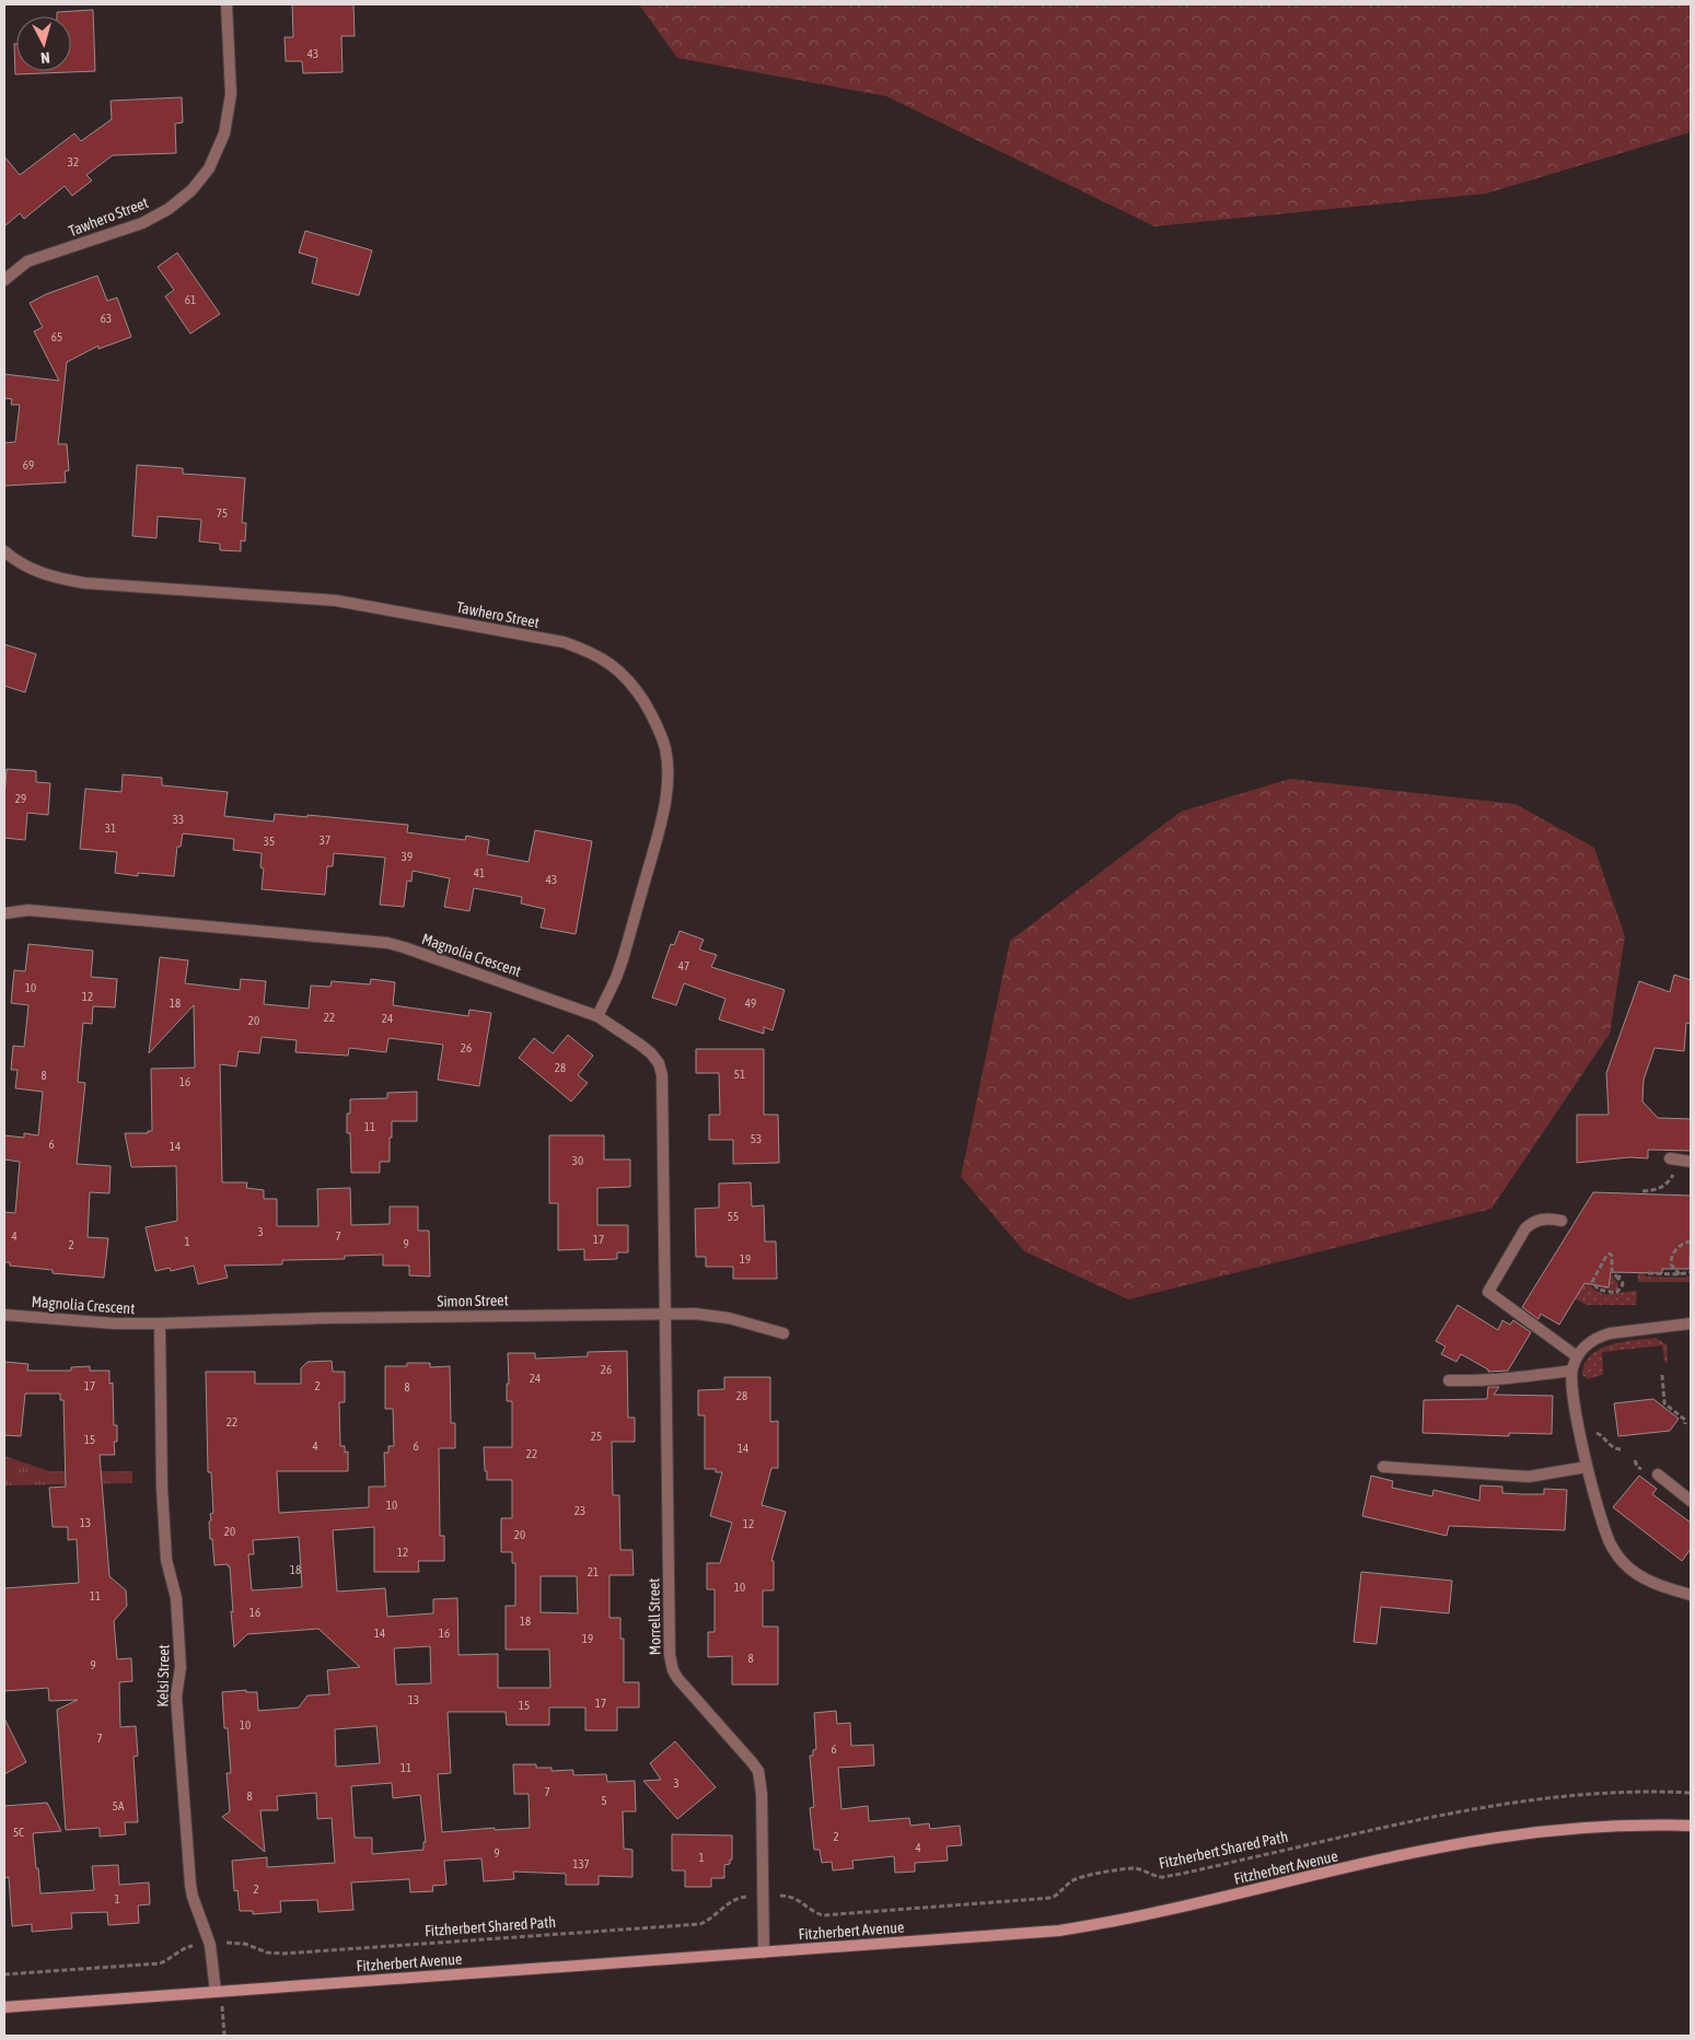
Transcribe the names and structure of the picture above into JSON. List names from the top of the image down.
{
  "streets": {
    "street": [
      "Tawhero Street",
      "Magnolia Crescent",
      "Simon Street",
      "Morrell Street",
      "Kelsi Street",
      "Fitzherbert Avenue"
    ],
    "path": ["Fitzherbert Shared Path"]
  },
  "crossings": [
    ["Tawhero Street", "Magnolia Crescent"],
    ["Magnolia Crescent", "Simon Street"],
    ["Magnolia Crescent", "Morrell Street"],
    ["Magnolia Crescent", "Kelsi Street"],
    ["Simon Street", "Morrell Street"],
    ["Simon Street", "Kelsi Street"],
    ["Morrell Street", "Fitzherbert Avenue"],
    ["Kelsi Street", "Fitzherbert Avenue"]
  ],
  "house_numbers": [
    "43",
    "32",
    "61",
    "63",
    "65",
    "69",
    "75",
    "29",
    "33",
    "31",
    "37",
    "35",
    "39",
    "41",
    "43",
    "47",
    "10",
    "12",
    "18",
    "49",
    "22",
    "24",
    "20",
    "26",
    "28",
    "51",
    "8",
    "16",
    "11",
    "53",
    "6",
    "14",
    "30",
    "55",
    "3",
    "4",
    "7",
    "17",
    "1",
    "9",
    "2",
    "19",
    "26",
    "24",
    "17",
    "2",
    "8",
    "28",
    "22",
    "25",
    "15",
    "4",
    "6",
    "14",
    "22",
    "10",
    "23",
    "13",
    "12",
    "20",
    "20",
    "12",
    "18",
    "21",
    "10",
    "11",
    "16",
    "18",
    "14",
    "16",
    "19",
    "8",
    "9",
    "13",
    "17",
    "15",
    "10",
    "7",
    "6",
    "11",
    "3",
    "7",
    "8",
    "5",
    "5A",
    "5C",
    "2",
    "4",
    "9",
    "1",
    "137",
    "2",
    "1"
  ],
  "north": "bottom"
}
